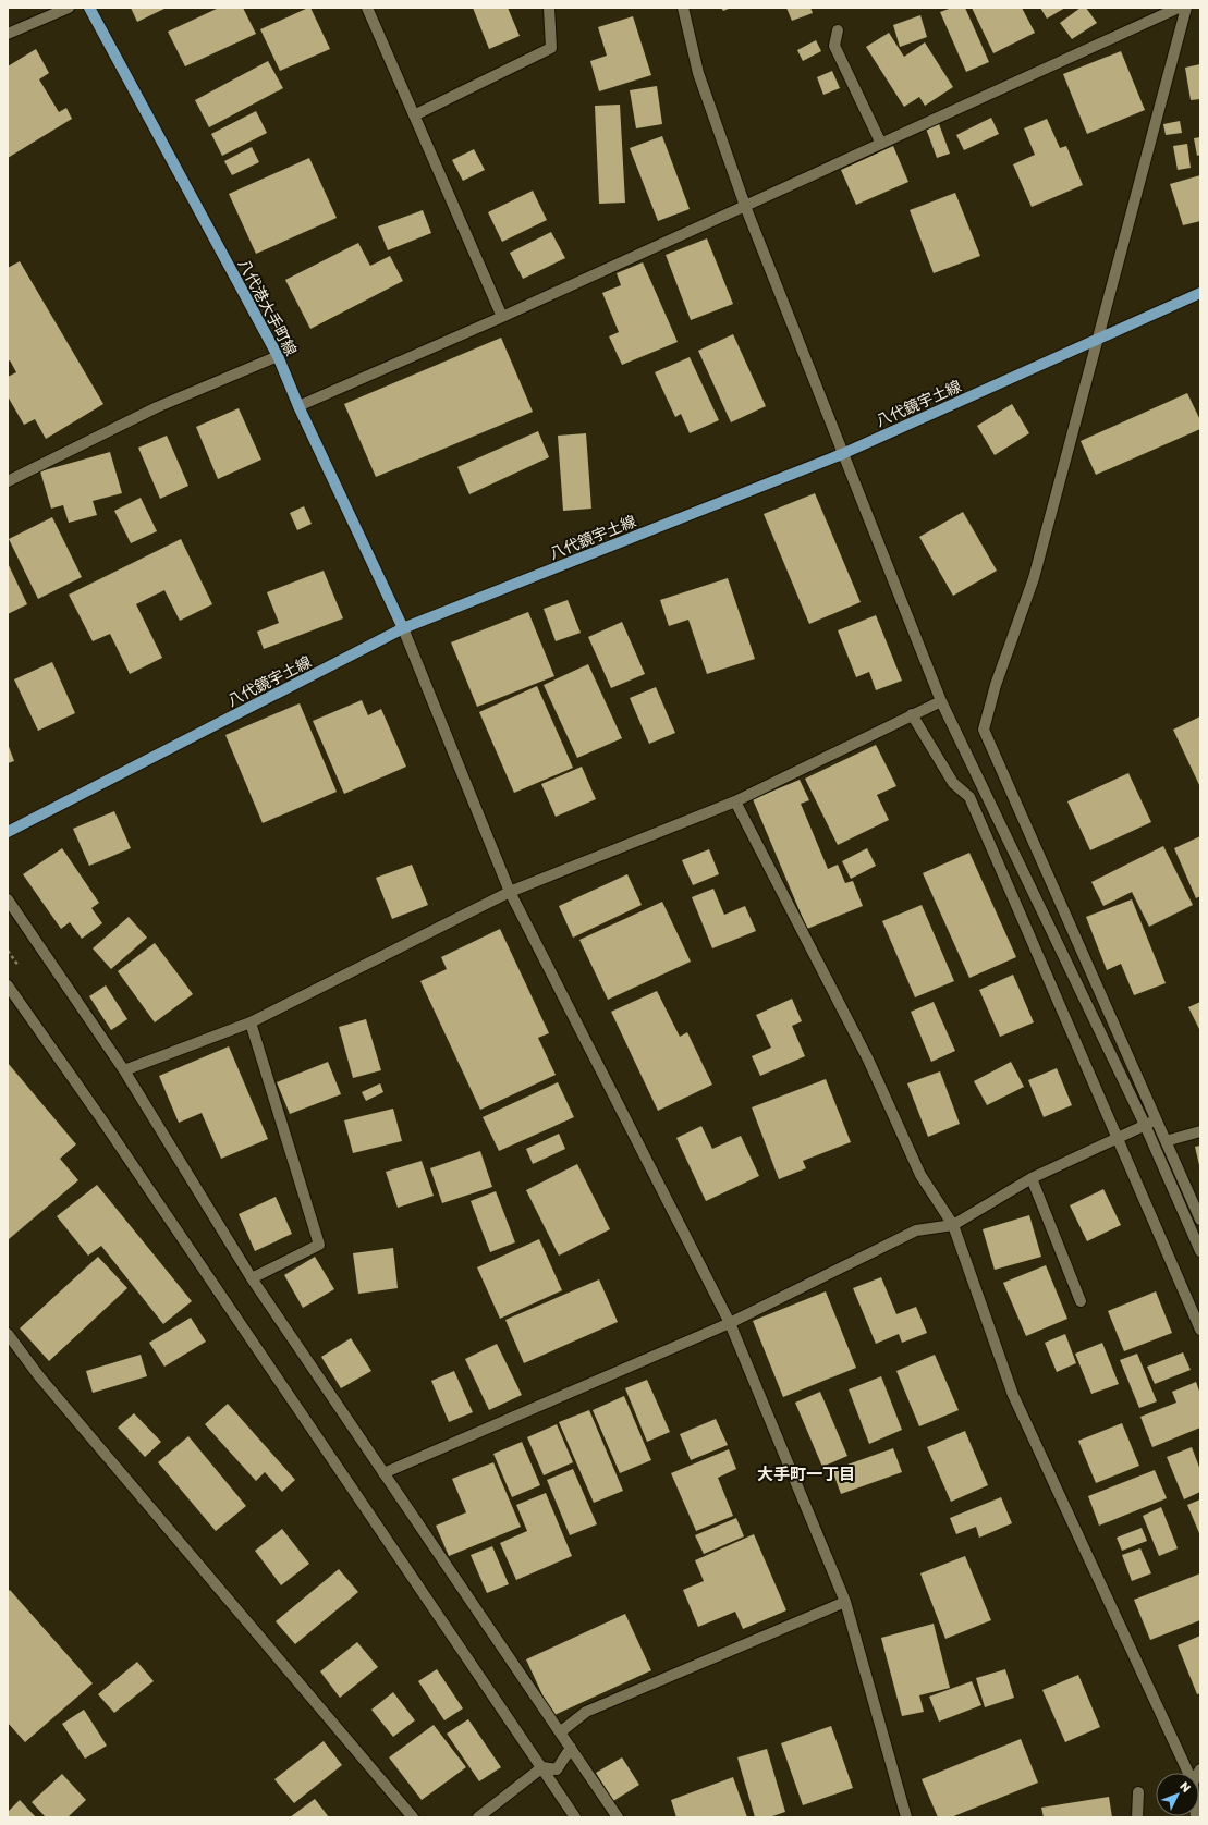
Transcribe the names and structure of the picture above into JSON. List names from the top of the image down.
{
  "streets": {
    "main road": ["八代港大手町線", "八代鏡宇土線"]
  },
  "crossings": [
    ["八代港大手町線", "八代鏡宇土線"]
  ],
  "districts": ["大手町一丁目"],
  "north": "top right"
}
